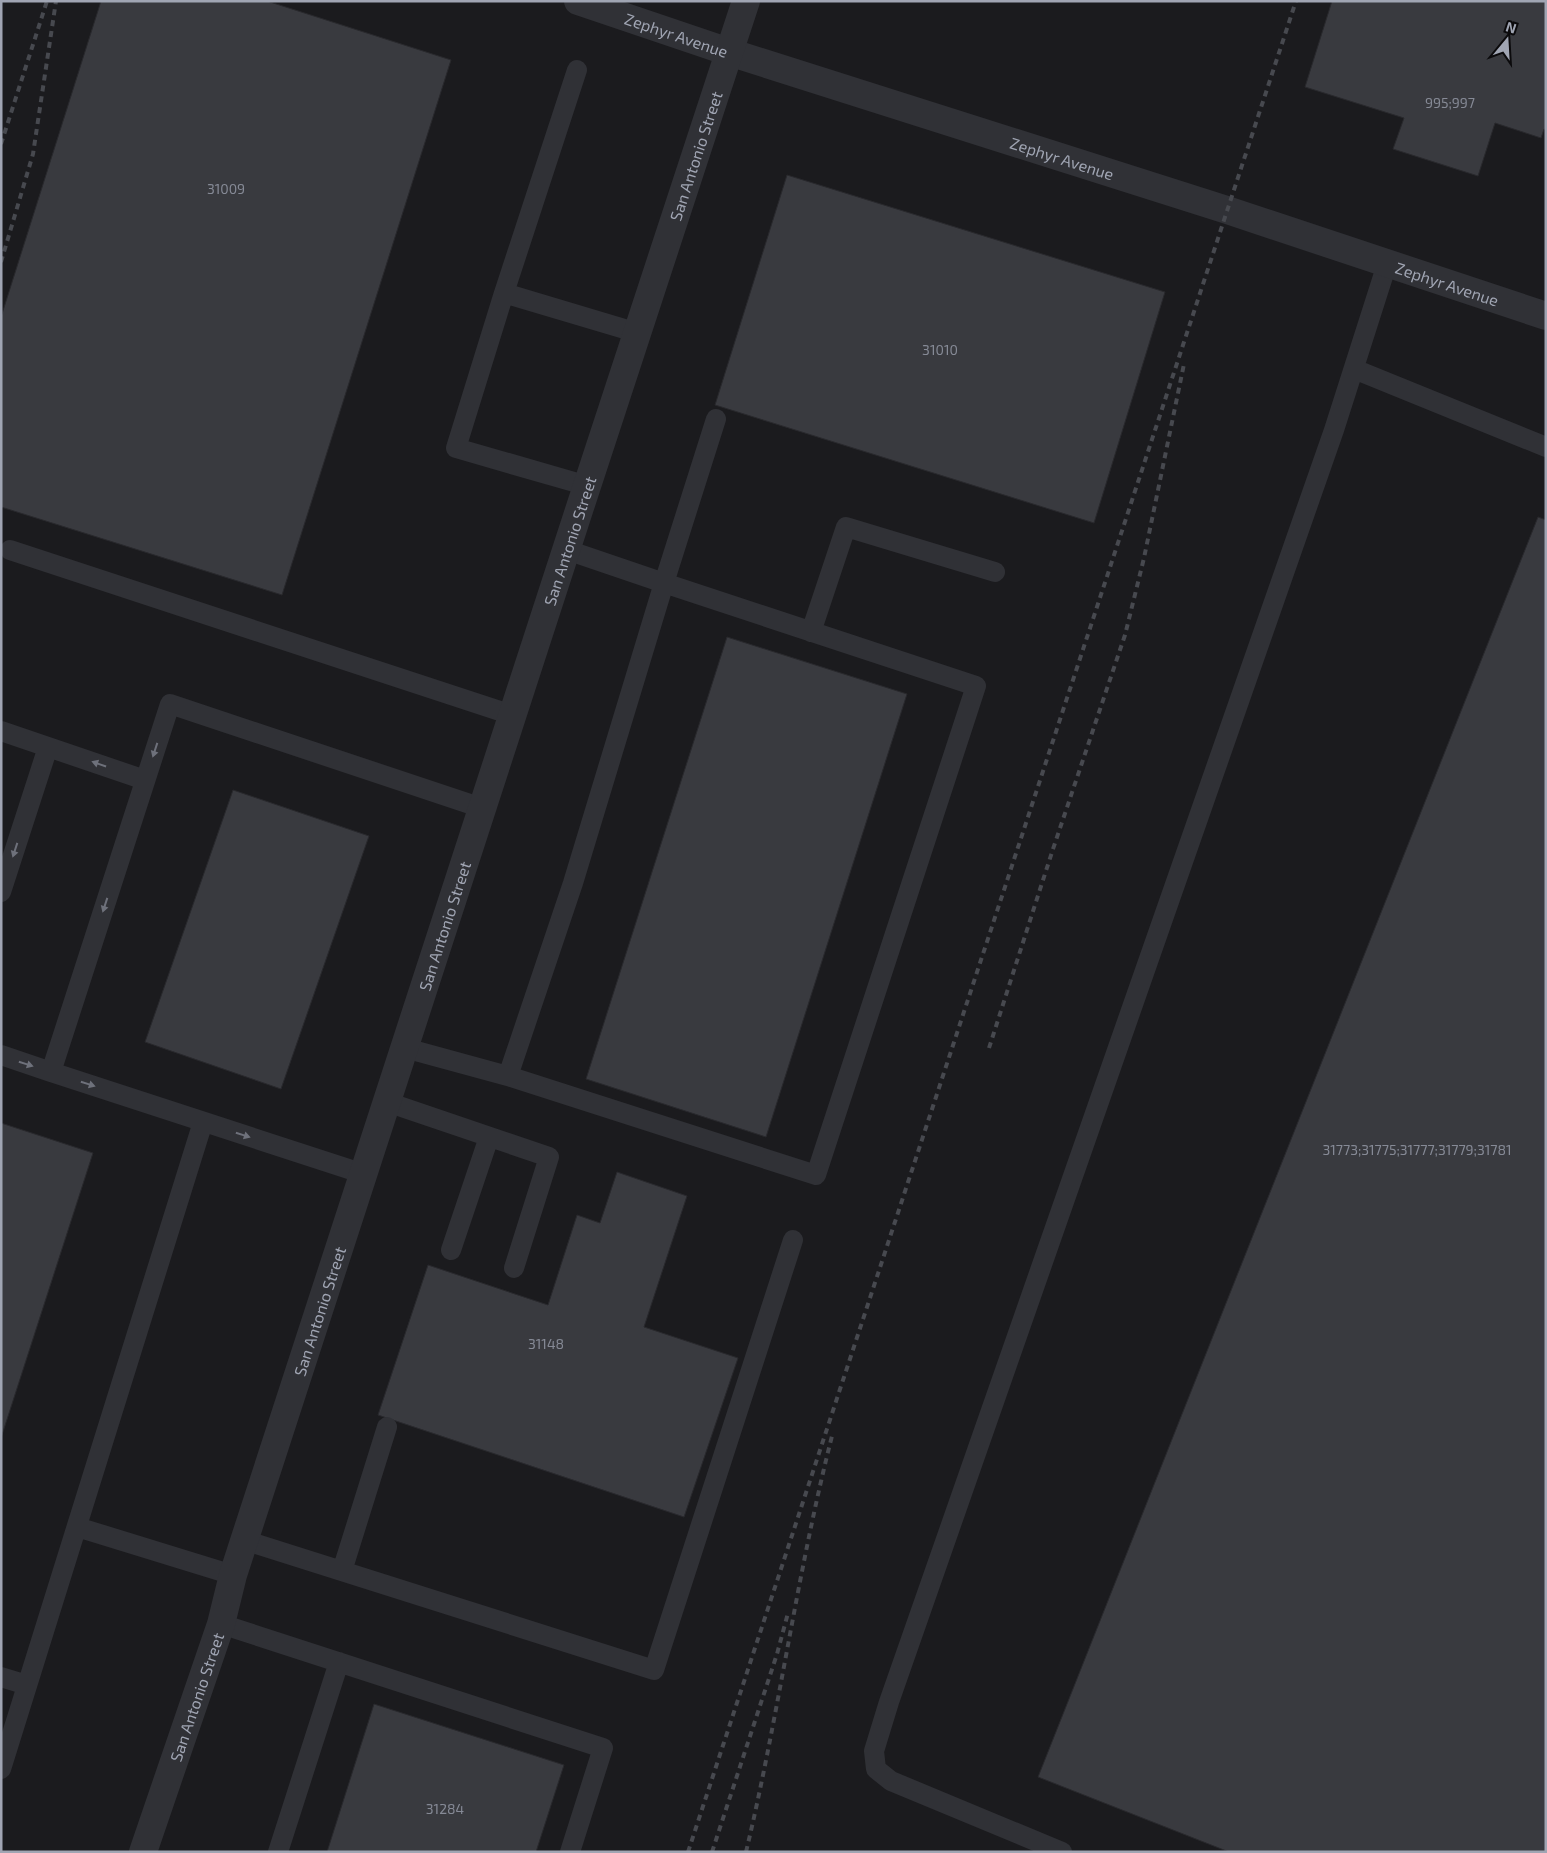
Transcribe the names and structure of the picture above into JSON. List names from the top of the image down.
{
  "streets": {
    "street": ["Zephyr Avenue", "San Antonio Street"]
  },
  "crossings": [
    ["Zephyr Avenue", "San Antonio Street"]
  ],
  "house_numbers": [
    "995;997",
    "31009",
    "31010",
    "31773;31775;31777;31779;31781",
    "31148",
    "31284"
  ],
  "north": "top"
}
